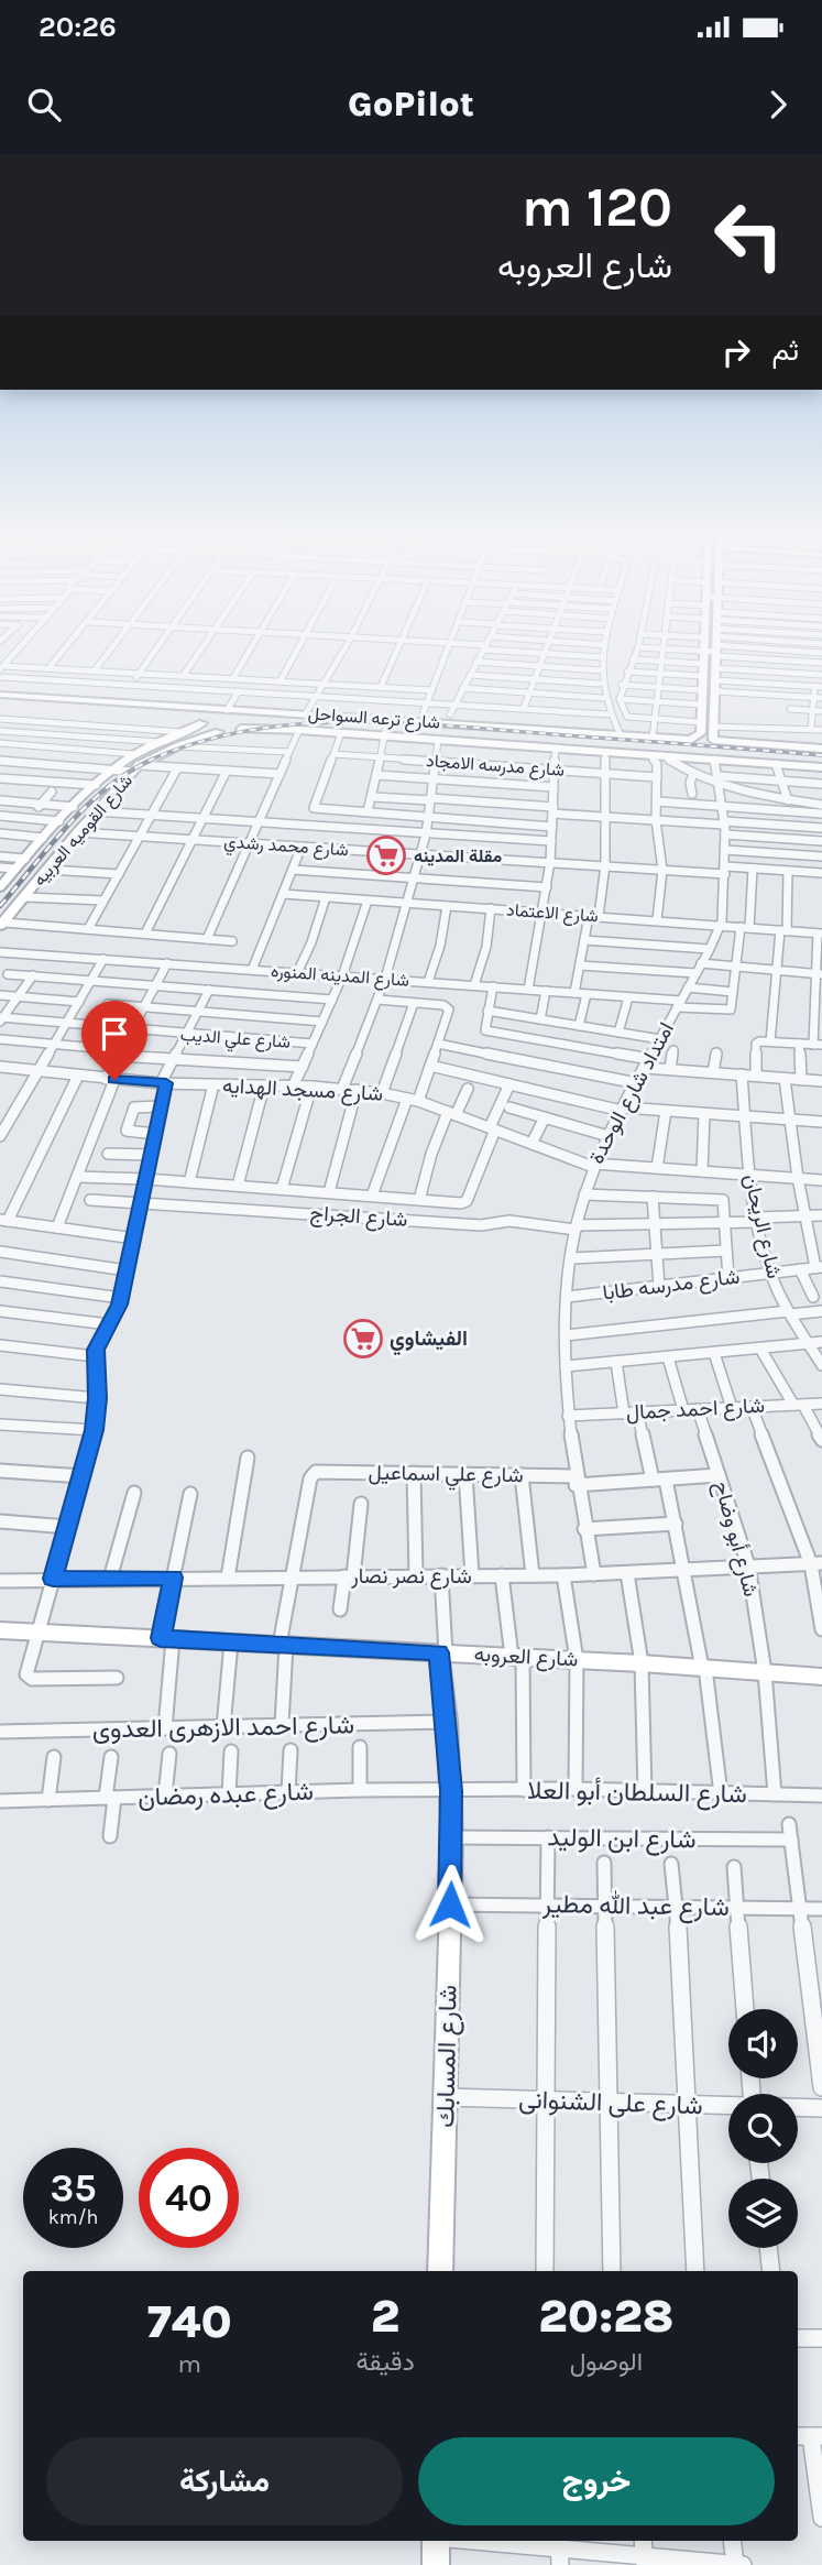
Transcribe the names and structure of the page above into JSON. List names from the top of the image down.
{
  "streets": {
    "main road": [
      "شارع ترعه السواحل",
      "شارع القوميه العربيه",
      "شارع العروبه",
      "شارع المسابك"
    ],
    "street": [
      "شارع مدرسه الامجاد",
      "شارع محمد رشدي",
      "شارع الاعتماد",
      "شارع المدينه المنوره",
      "شارع علي الديب",
      "شارع مسجد الهدايه",
      "امتداد شارع الوحدة",
      "شارع الجراج",
      "شارع الريحان",
      "شارع مدرسه طابا",
      "شارع احمد جمال",
      "شارع علي اسماعيل",
      "شارع أبو وضاح",
      "شارع نصر نصار",
      "شارع احمد الازهرى العدوى",
      "شارع السلطان أبو العلا",
      "شارع عبده رمضان",
      "شارع ابن الوليد",
      "شارع عبد الله مطير",
      "شارع على الشنوانى"
    ]
  },
  "crossings": [
    ["شارع ترعه السواحل", "شارع القوميه العربيه"],
    ["شارع ترعه السواحل", "امتداد شارع الوحدة"],
    ["شارع القوميه العربيه", "شارع محمد رشدي"],
    ["شارع محمد رشدي", "امتداد شارع الوحدة"],
    ["شارع الاعتماد", "امتداد شارع الوحدة"],
    ["شارع المدينه المنوره", "امتداد شارع الوحدة"],
    ["شارع مسجد الهدايه", "امتداد شارع الوحدة"],
    ["شارع مسجد الهدايه", "شارع الريحان"],
    ["امتداد شارع الوحدة", "شارع الجراج"],
    ["امتداد شارع الوحدة", "شارع مدرسه طابا"],
    ["امتداد شارع الوحدة", "شارع احمد جمال"],
    ["امتداد شارع الوحدة", "شارع علي اسماعيل"],
    ["امتداد شارع الوحدة", "شارع نصر نصار"],
    ["شارع الجراج", "شارع الريحان"],
    ["شارع الريحان", "شارع مدرسه طابا"],
    ["شارع احمد جمال", "شارع أبو وضاح"],
    ["شارع علي اسماعيل", "شارع أبو وضاح"],
    ["شارع علي اسماعيل", "شارع نصر نصار"],
    ["شارع أبو وضاح", "شارع نصر نصار"],
    ["شارع أبو وضاح", "شارع العروبه"],
    ["شارع أبو وضاح", "شارع السلطان أبو العلا"],
    ["شارع العروبه", "شارع المسابك"],
    ["شارع احمد الازهرى العدوى", "شارع المسابك"],
    ["شارع السلطان أبو العلا", "شارع عبده رمضان"],
    ["شارع السلطان أبو العلا", "شارع المسابك"],
    ["شارع عبده رمضان", "شارع المسابك"],
    ["شارع ابن الوليد", "شارع المسابك"],
    ["شارع عبد الله مطير", "شارع المسابك"],
    ["شارع المسابك", "شارع على الشنوانى"]
  ],
  "places": {
    "supermarket": ["مقلة المدينه", "الفيشاوي"]
  },
  "page": {
    "status": "20:26",
    "header": "GoPilot",
    "turn": ["120 m", "شارع العروبه"],
    "then": "ثم",
    "speed": "35 km/h",
    "limit": "40",
    "eta": [
      "20:28",
      "الوصول",
      "2",
      "دقيقة",
      "740",
      "m"
    ],
    "buttons": ["خروج", "مشاركة"]
  }
}
